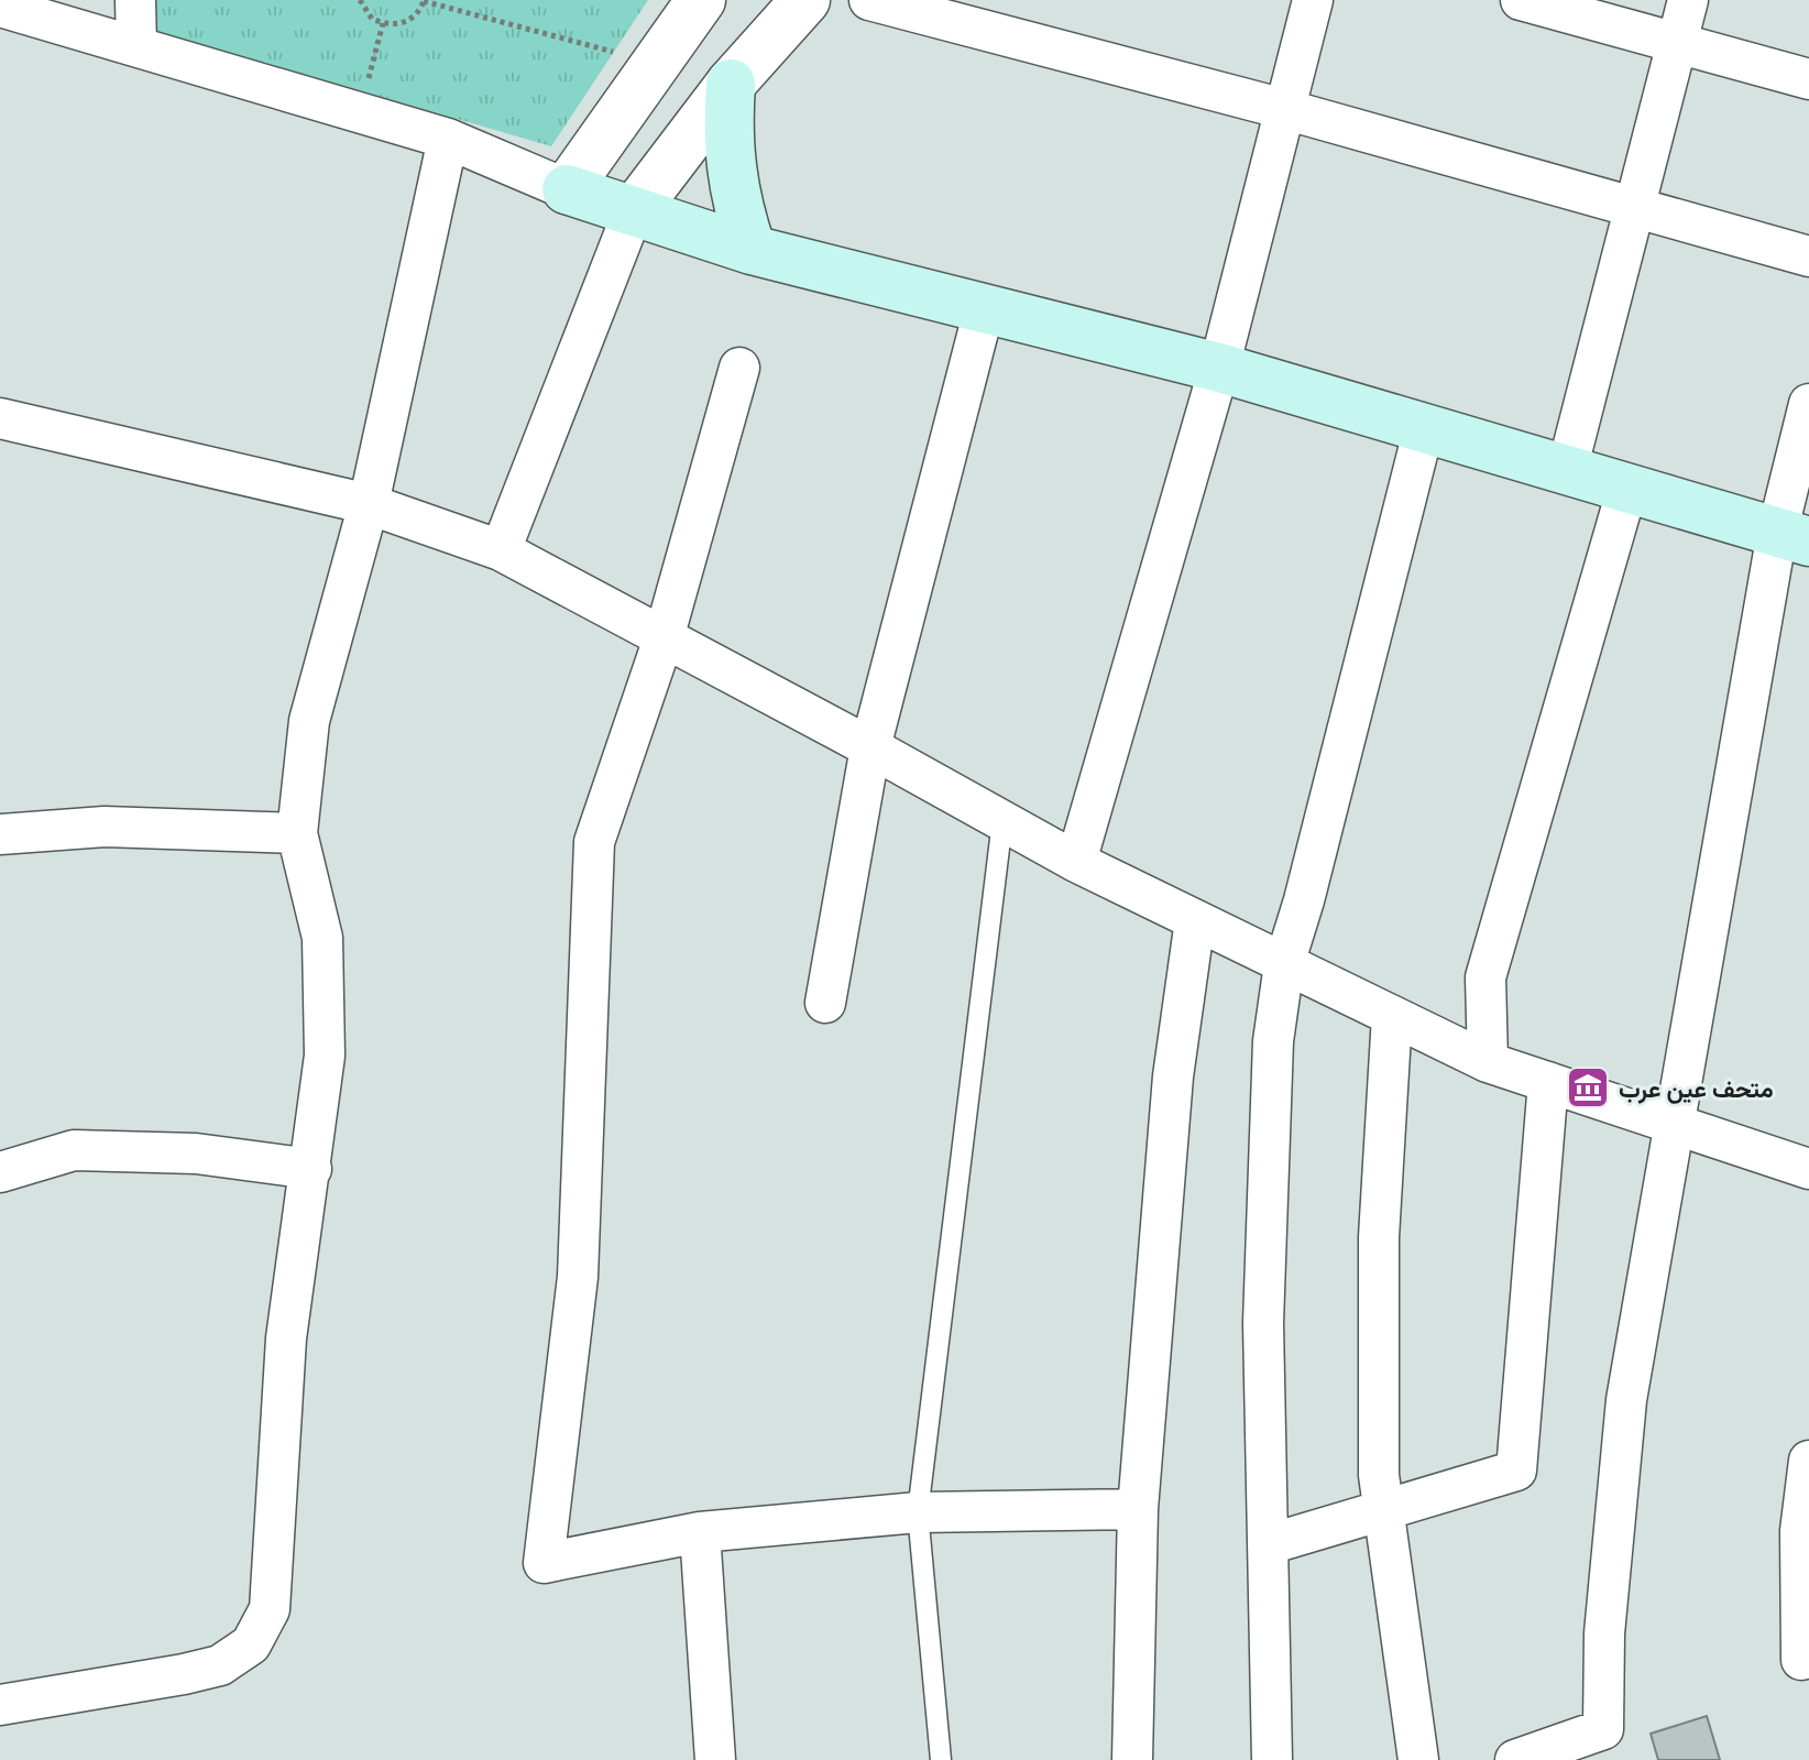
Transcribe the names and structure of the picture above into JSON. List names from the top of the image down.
{
  "places": {
    "museum": ["متحف عين عرب"]
  }
}
